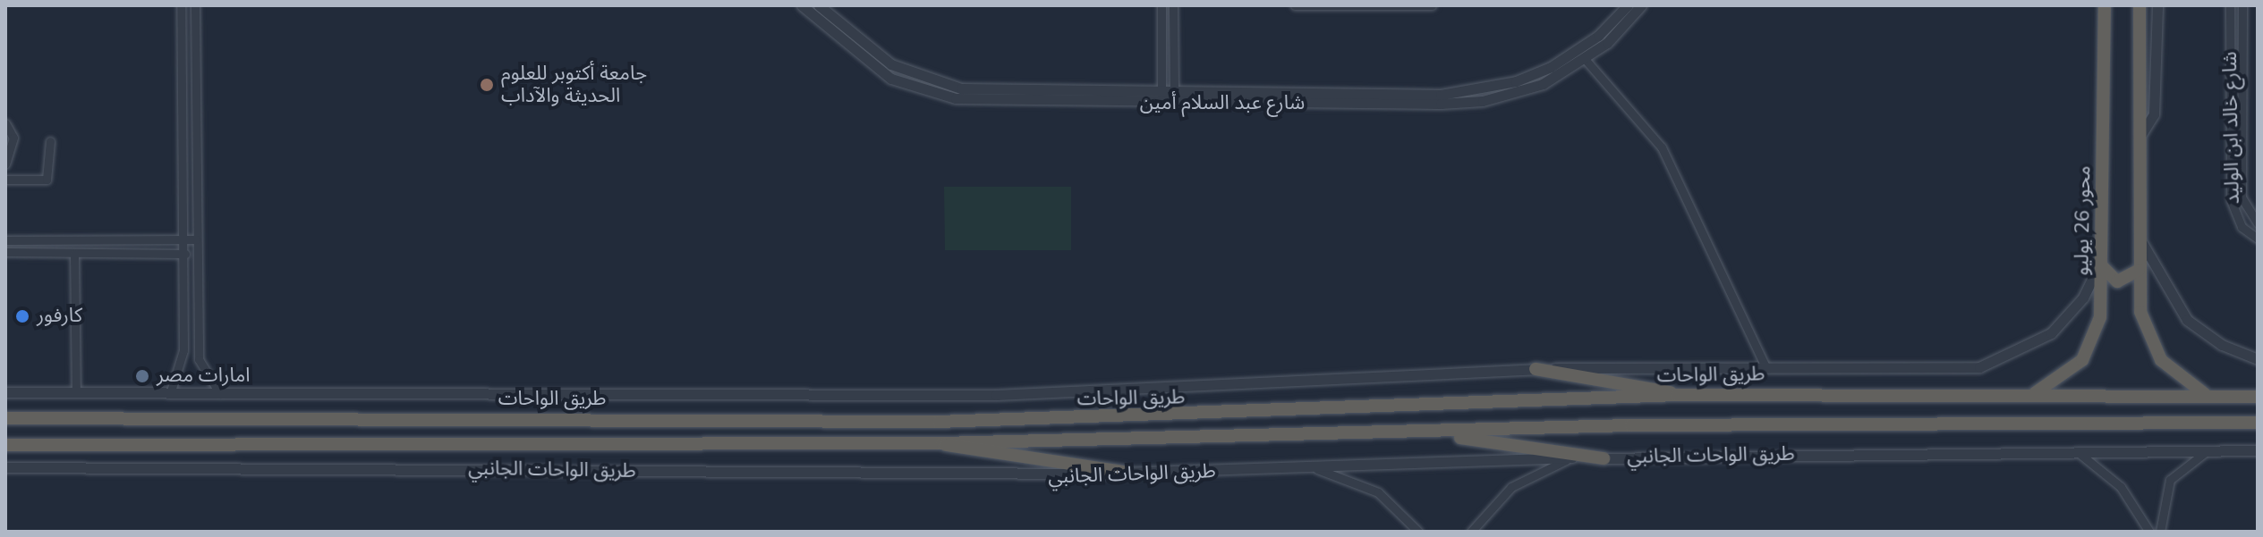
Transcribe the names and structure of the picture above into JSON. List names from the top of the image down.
{
  "streets": {
    "highway": ["محور 26 يوليو", "طريق الواحات"],
    "street": ["شارع عبد السلام أمين", "شارع خالد ابن الوليد", "طريق الواحات الجانبي"]
  },
  "crossings": [
    ["محور 26 يوليو", "طريق الواحات"]
  ],
  "places": ["جامعة أكتوبر للعلوم الحديثة والآداب", "كارفور", "امارات مصر"]
}
